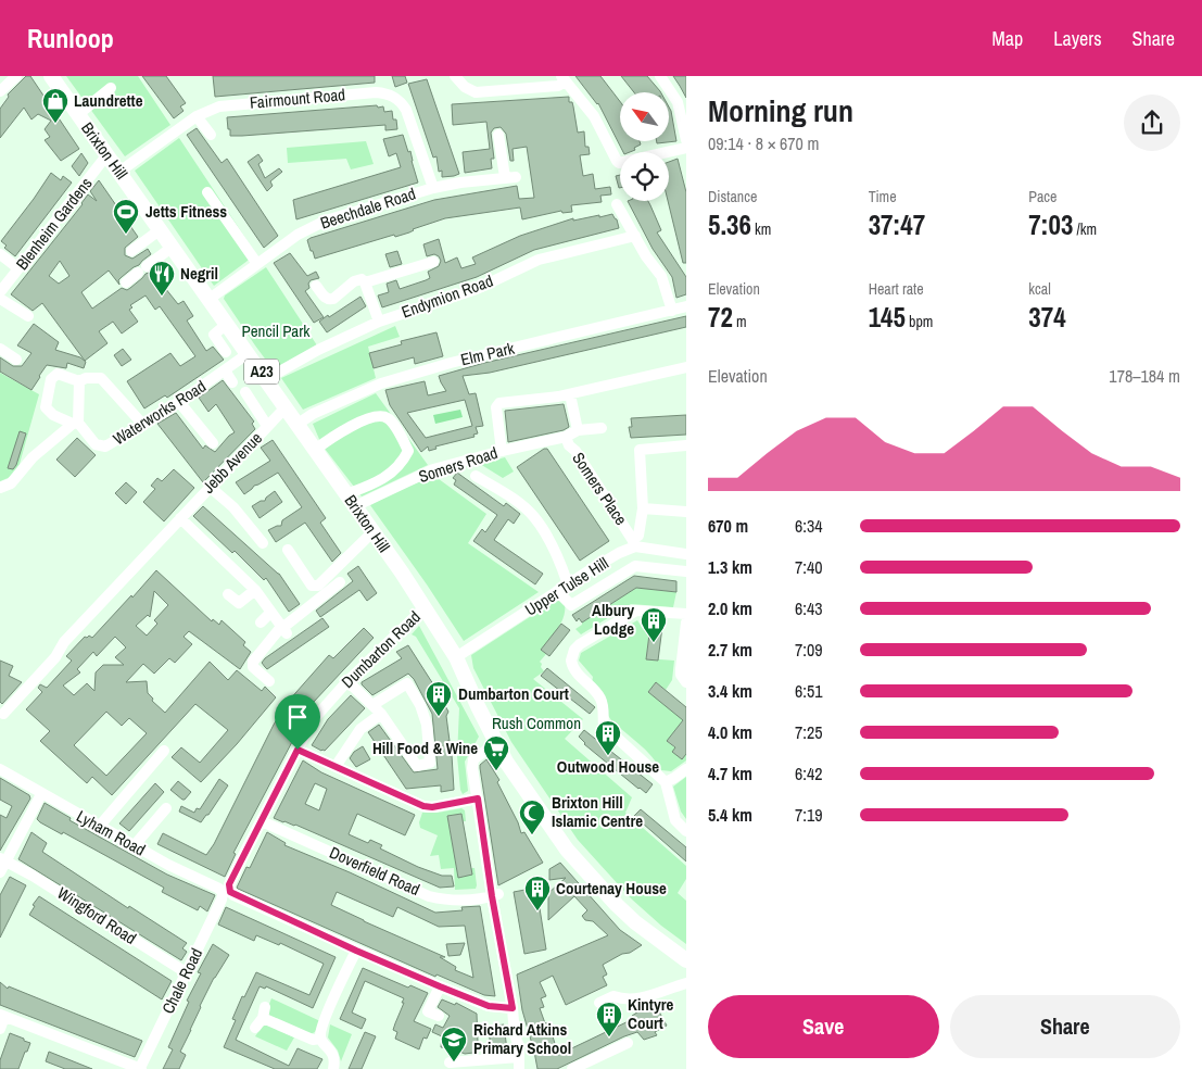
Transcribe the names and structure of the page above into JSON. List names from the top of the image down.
{
  "streets": {
    "highway": ["Brixton Hill", "A23"],
    "street": [
      "Fairmount Road",
      "Beechdale Road",
      "Blenheim Gardens",
      "Endymion Road",
      "Elm Park",
      "Waterworks Road",
      "Jebb Avenue",
      "Somers Road",
      "Somers Place",
      "Upper Tulse Hill",
      "Dumbarton Road",
      "Lyham Road",
      "Doverfield Road",
      "Wingford Road",
      "Chale Road"
    ]
  },
  "crossings": [
    ["Fairmount Road", "Brixton Hill"],
    ["Fairmount Road", "Beechdale Road"],
    ["Brixton Hill", "Beechdale Road"],
    ["Brixton Hill", "Blenheim Gardens"],
    ["Brixton Hill", "Endymion Road"],
    ["Brixton Hill", "Elm Park"],
    ["Brixton Hill", "Waterworks Road"],
    ["Brixton Hill", "Jebb Avenue"],
    ["Brixton Hill", "Somers Road"],
    ["Brixton Hill", "Upper Tulse Hill"],
    ["Brixton Hill", "Dumbarton Road"],
    ["Somers Road", "Somers Place"],
    ["Somers Place", "Upper Tulse Hill"],
    ["Dumbarton Road", "Lyham Road"],
    ["Dumbarton Road", "Doverfield Road"],
    ["Dumbarton Road", "Chale Road"],
    ["Lyham Road", "Chale Road"],
    ["Wingford Road", "Chale Road"]
  ],
  "parks": ["Pencil Park", "Rush Common"],
  "places": {
    "shop": ["Laundrette"],
    "sports": ["Jetts Fitness"],
    "restaurant": ["Negril"],
    "building": [
      "Albury Lodge",
      "Dumbarton Court",
      "Outwood House",
      "Courtenay House",
      "Kintyre Court"
    ],
    "supermarket": ["Hill Food & Wine"],
    "mosque": ["Brixton Hill Islamic Centre"],
    "school or university": ["Richard Atkins Primary School"]
  },
  "north": "top left",
  "page": {
    "header": "Runloop",
    "nav": ["Map", "Layers", "Share"],
    "heading": ["Morning run", "09:14 · 8 × 670 m"],
    "stats": [
      ["Distance", "5.36 km"],
      ["Time", "37:47"],
      ["Pace", "7:03 /km"],
      ["Elevation", "72 m"],
      ["Heart rate", "145 bpm"],
      ["kcal", "374"]
    ],
    "chart": ["Elevation", "178–184 m"],
    "list": [
      {
        "name": "670 m",
        "note": "6:34"
      },
      {
        "name": "1.3 km",
        "note": "7:40"
      },
      {
        "name": "2.0 km",
        "note": "6:43"
      },
      {
        "name": "2.7 km",
        "note": "7:09"
      },
      {
        "name": "3.4 km",
        "note": "6:51"
      },
      {
        "name": "4.0 km",
        "note": "7:25"
      },
      {
        "name": "4.7 km",
        "note": "6:42"
      },
      {
        "name": "5.4 km",
        "note": "7:19"
      }
    ],
    "buttons": ["Save", "Share"]
  }
}
